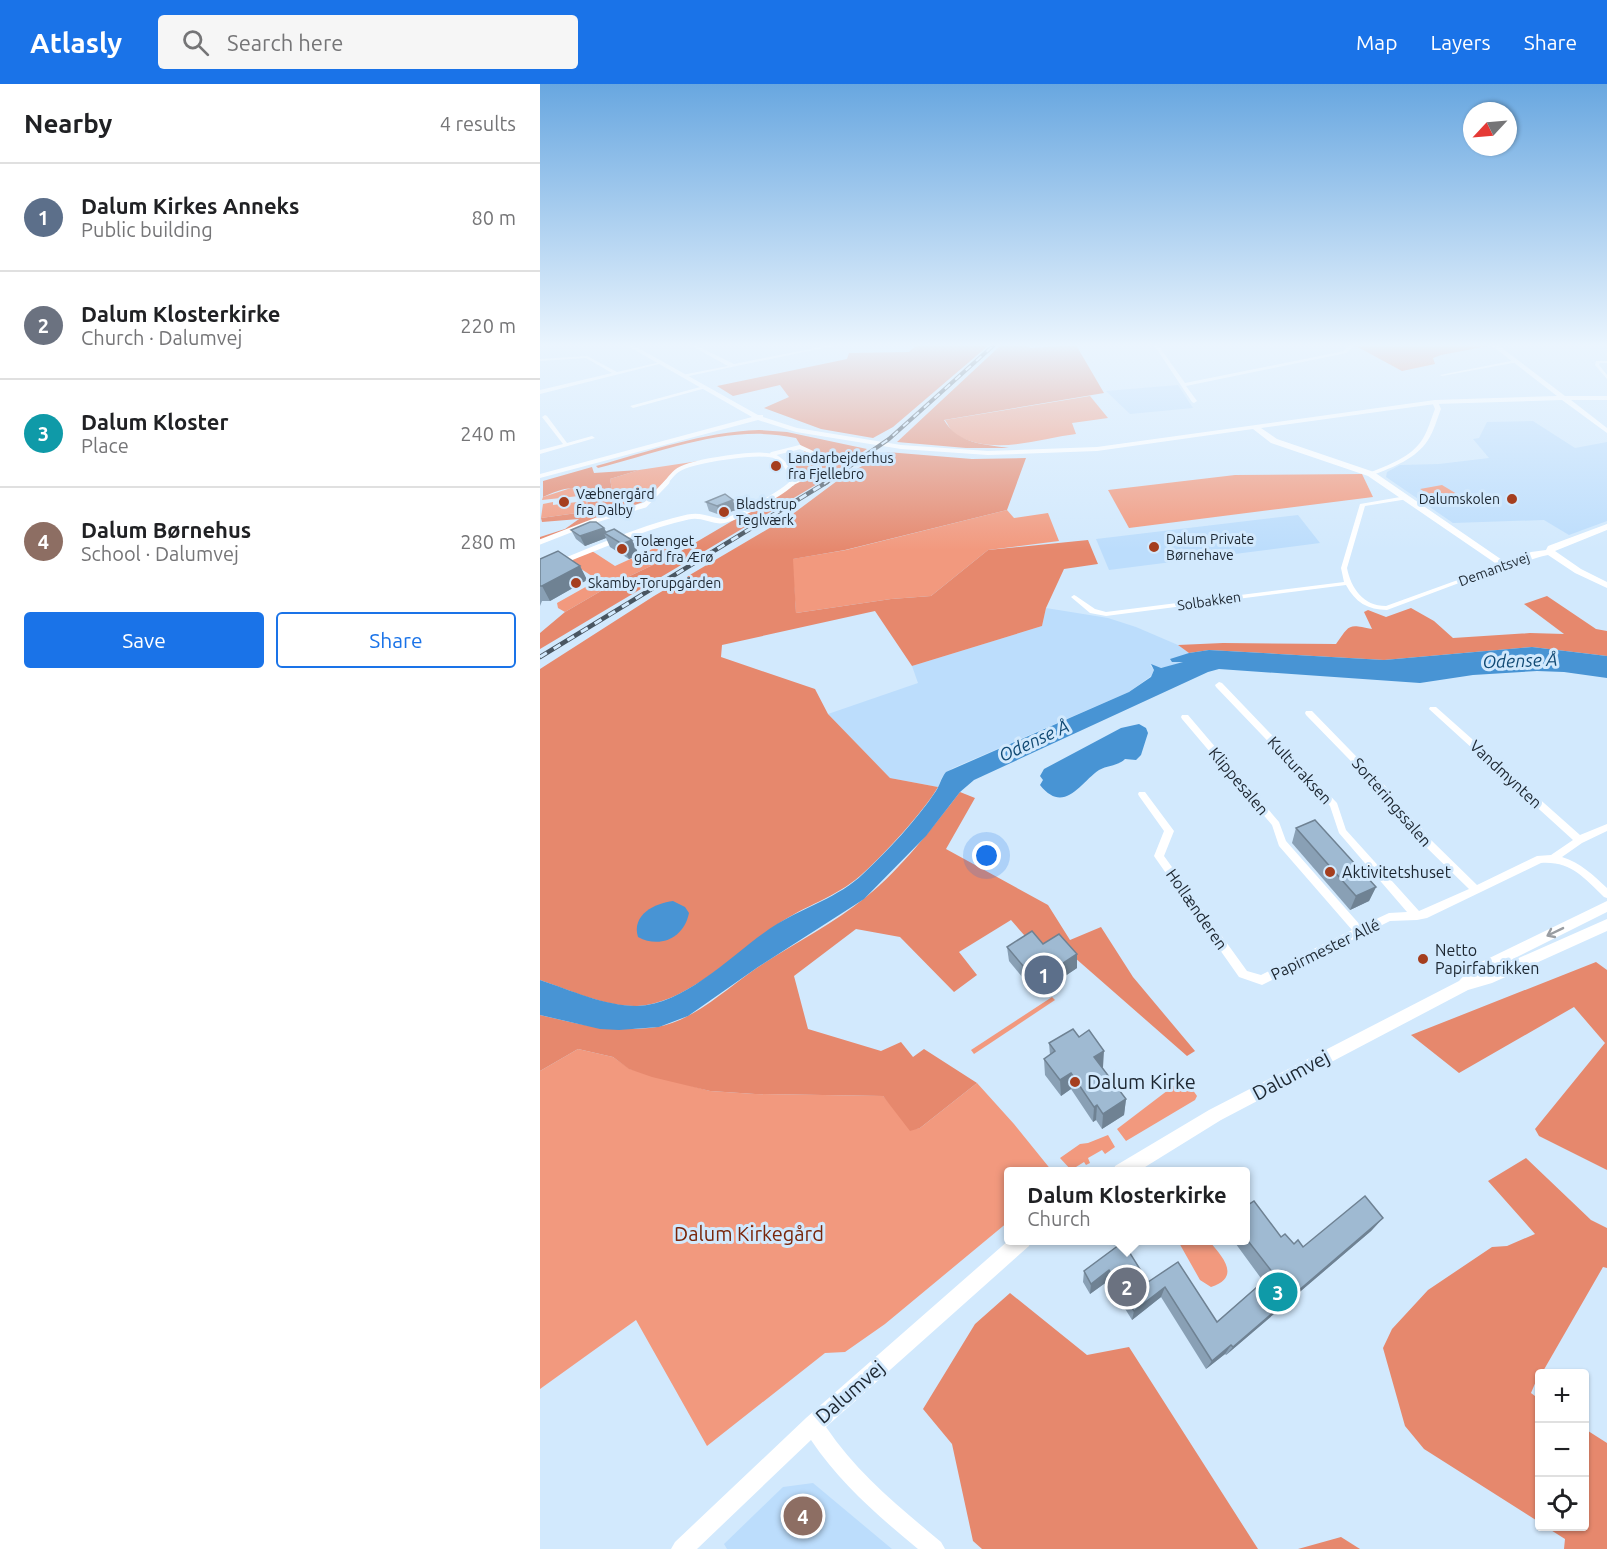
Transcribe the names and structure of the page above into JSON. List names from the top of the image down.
{
  "streets": {
    "street": [
      "Demantsvej",
      "Solbakken",
      "Kulturaksen",
      "Vandmynten",
      "Klippesalen",
      "Sorteringssalen",
      "Hollænderen",
      "Papirmester Allé",
      "Dalumvej"
    ]
  },
  "crossings": [
    ["Demantsvej", "Solbakken"],
    ["Kulturaksen", "Papirmester Allé"],
    ["Vandmynten", "Papirmester Allé"],
    ["Klippesalen", "Papirmester Allé"],
    ["Sorteringssalen", "Papirmester Allé"],
    ["Hollænderen", "Papirmester Allé"]
  ],
  "water": ["Odense Å"],
  "parks": ["Dalum Kirkegård"],
  "places": [
    "Landarbejderhus fra Fjellebro",
    "Dalumskolen",
    "Væbnergård fra Dalby",
    "Bladstrup Teglværk",
    "Dalum Private Børnehave",
    "Tolænget gård fra Ærø",
    "Skamby-Torupgården",
    "Aktivitetshuset",
    "Netto Papirfabrikken",
    "Dalum Kirke"
  ],
  "north": "bottom left",
  "page": {
    "header": "Atlasly",
    "search": "Search here",
    "nav": ["Map", "Layers", "Share"],
    "heading": ["Nearby", "4 results"],
    "list": [
      {
        "mark": "1",
        "name": "Dalum Kirkes Anneks",
        "note": "Public building",
        "value": "80 m"
      },
      {
        "mark": "2",
        "name": "Dalum Klosterkirke",
        "note": "Church · Dalumvej",
        "value": "220 m"
      },
      {
        "mark": "3",
        "name": "Dalum Kloster",
        "note": "Place",
        "value": "240 m"
      },
      {
        "mark": "4",
        "name": "Dalum Børnehus",
        "note": "School · Dalumvej",
        "value": "280 m"
      }
    ],
    "buttons": ["Save", "Share"],
    "pins": [
      "1",
      "2",
      "3",
      "4"
    ],
    "popup": ["Dalum Klosterkirke", "Church"],
    "map_buttons": ["+", "−"]
  }
}
